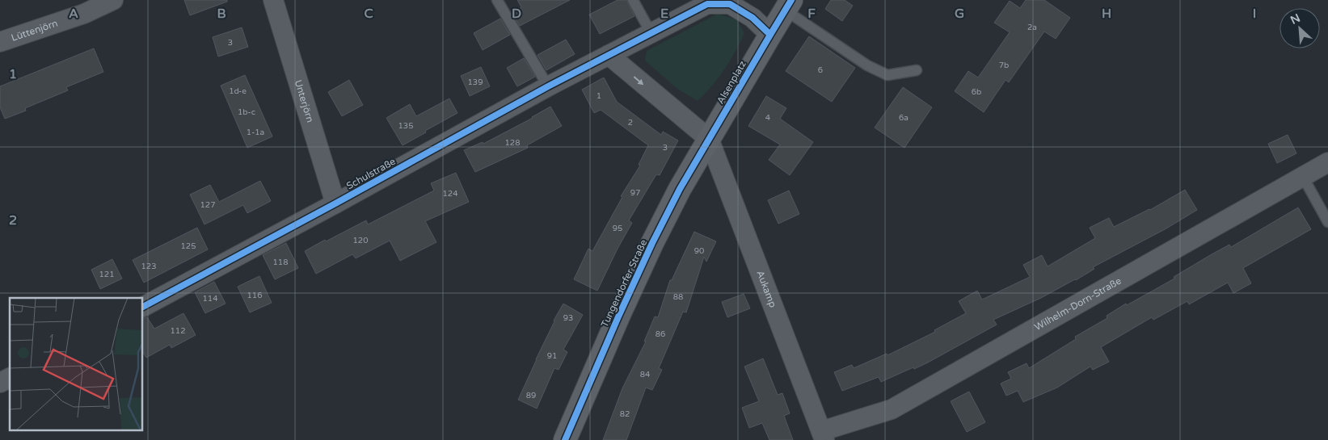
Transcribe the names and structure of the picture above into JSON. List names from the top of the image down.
{
  "streets": {
    "main road": ["Alsenplatz", "Tungendorfer Straße"],
    "street": [
      "Lüttenjörn",
      "Unterjörn",
      "Schulstraße",
      "Aukamp",
      "Wilhelm-Dorn-Straße"
    ]
  },
  "crossings": [
    ["Alsenplatz", "Tungendorfer Straße"],
    ["Alsenplatz", "Aukamp"],
    ["Unterjörn", "Schulstraße"],
    ["Tungendorfer Straße", "Aukamp"],
    ["Aukamp", "Wilhelm-Dorn-Straße"]
  ],
  "house_numbers": [
    "2a",
    "3",
    "7b",
    "6",
    "139",
    "1d-e",
    "6b",
    "1",
    "1b-c",
    "4",
    "6a",
    "2",
    "135",
    "1-1a",
    "128",
    "3",
    "97",
    "124",
    "127",
    "95",
    "120",
    "125",
    "90",
    "118",
    "123",
    "121",
    "116",
    "88",
    "114",
    "93",
    "112",
    "86",
    "91",
    "84",
    "89",
    "82"
  ],
  "north": "top left",
  "grid": {
    "columns": [
      "A",
      "B",
      "C",
      "D",
      "E",
      "F",
      "G",
      "H",
      "I"
    ],
    "rows": ["1", "2"]
  }
}
